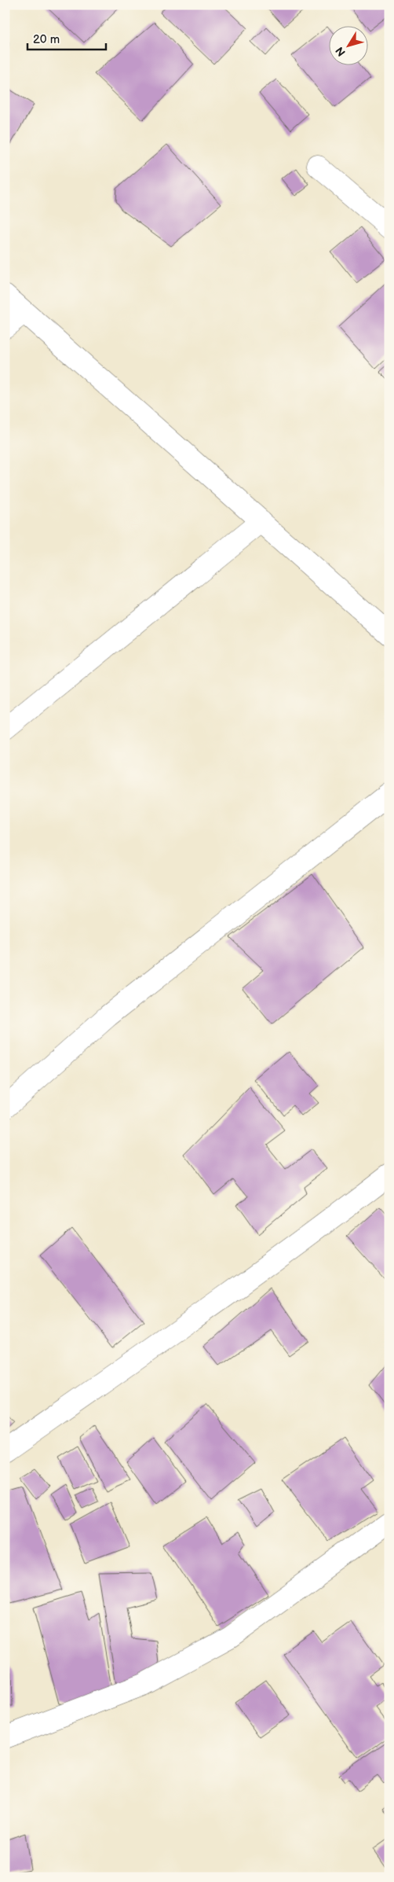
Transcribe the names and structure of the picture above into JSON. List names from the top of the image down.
{
  "scale_bar": "20 m",
  "north": "bottom left"
}
